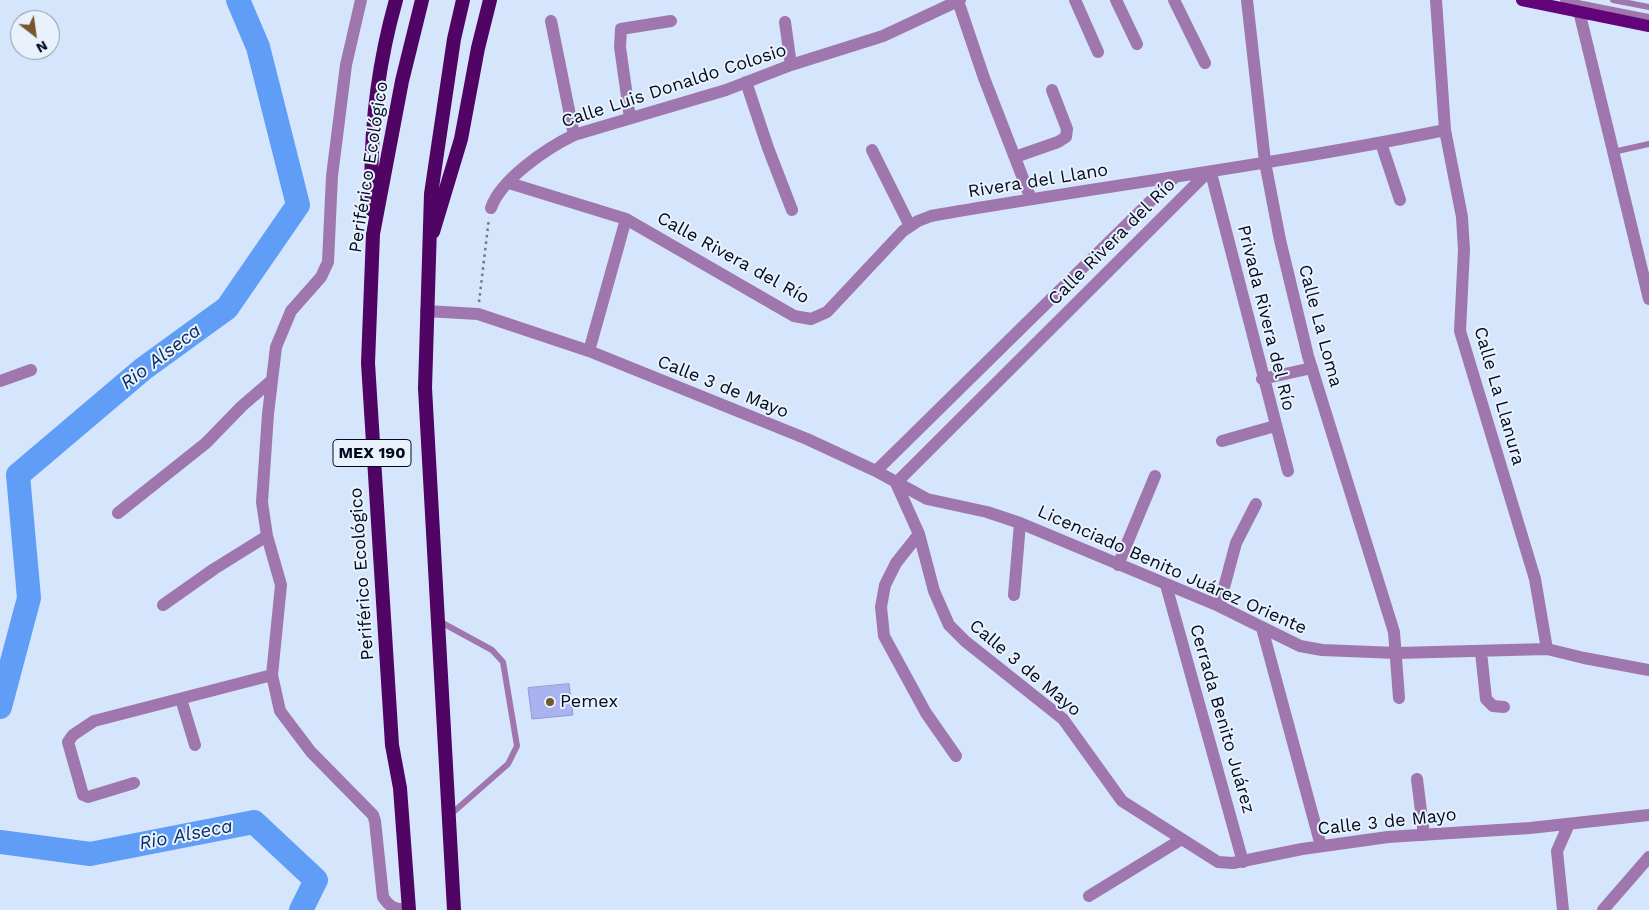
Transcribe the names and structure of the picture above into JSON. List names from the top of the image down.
{
  "streets": {
    "highway": ["Periférico Ecológico", "MEX 190"],
    "street": [
      "Calle Luis Donaldo Colosio",
      "Rivera del Llano",
      "Calle Rivera del Río",
      "Privada Rivera del Río",
      "Calle La Loma",
      "Calle 3 de Mayo",
      "Calle La Llanura",
      "Licenciado Benito Juárez Oriente",
      "Cerrada Benito Juárez"
    ]
  },
  "crossings": [
    ["Calle Luis Donaldo Colosio", "Calle Rivera del Río"],
    ["Rivera del Llano", "Calle Rivera del Río"],
    ["Calle Rivera del Río", "Privada Rivera del Río"],
    ["Calle Rivera del Río", "Calle La Loma"],
    ["Calle Rivera del Río", "Calle 3 de Mayo"],
    ["Calle Rivera del Río", "Calle La Llanura"],
    ["Calle Rivera del Río", "Licenciado Benito Juárez Oriente"],
    ["Calle La Loma", "Licenciado Benito Juárez Oriente"],
    ["Calle 3 de Mayo", "MEX 190"],
    ["Calle 3 de Mayo", "Licenciado Benito Juárez Oriente"],
    ["Calle 3 de Mayo", "Cerrada Benito Juárez"],
    ["Calle La Llanura", "Licenciado Benito Juárez Oriente"],
    ["Licenciado Benito Juárez Oriente", "Cerrada Benito Juárez"]
  ],
  "water": ["Rio Alseca"],
  "places": ["Pemex"],
  "north": "bottom right"
}
